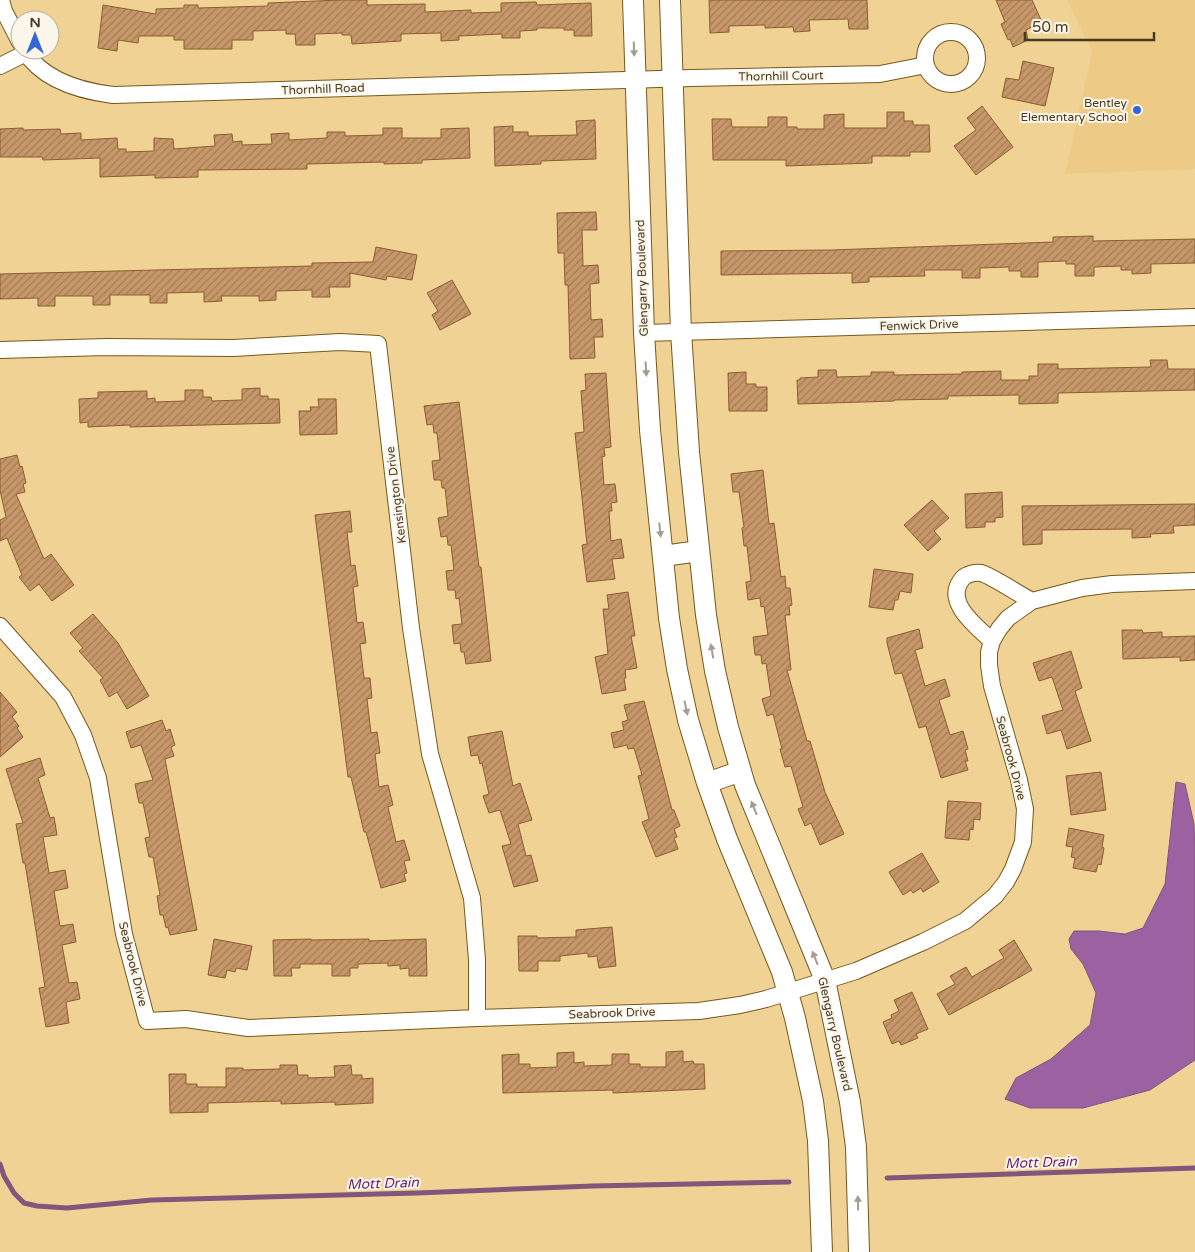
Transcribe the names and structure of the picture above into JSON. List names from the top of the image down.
{
  "streets": {
    "street": [
      "Thornhill Court",
      "Thornhill Road",
      "Glengarry Boulevard",
      "Fenwick Drive",
      "Kensington Drive",
      "Seabrook Drive"
    ]
  },
  "crossings": [
    ["Thornhill Court", "Thornhill Road"],
    ["Thornhill Court", "Glengarry Boulevard"],
    ["Thornhill Road", "Glengarry Boulevard"],
    ["Glengarry Boulevard", "Fenwick Drive"],
    ["Glengarry Boulevard", "Seabrook Drive"],
    ["Kensington Drive", "Seabrook Drive"]
  ],
  "water": ["Mott Drain"],
  "places": ["Bentley Elementary School"],
  "scale_bar": "50 m",
  "north": "top"
}
